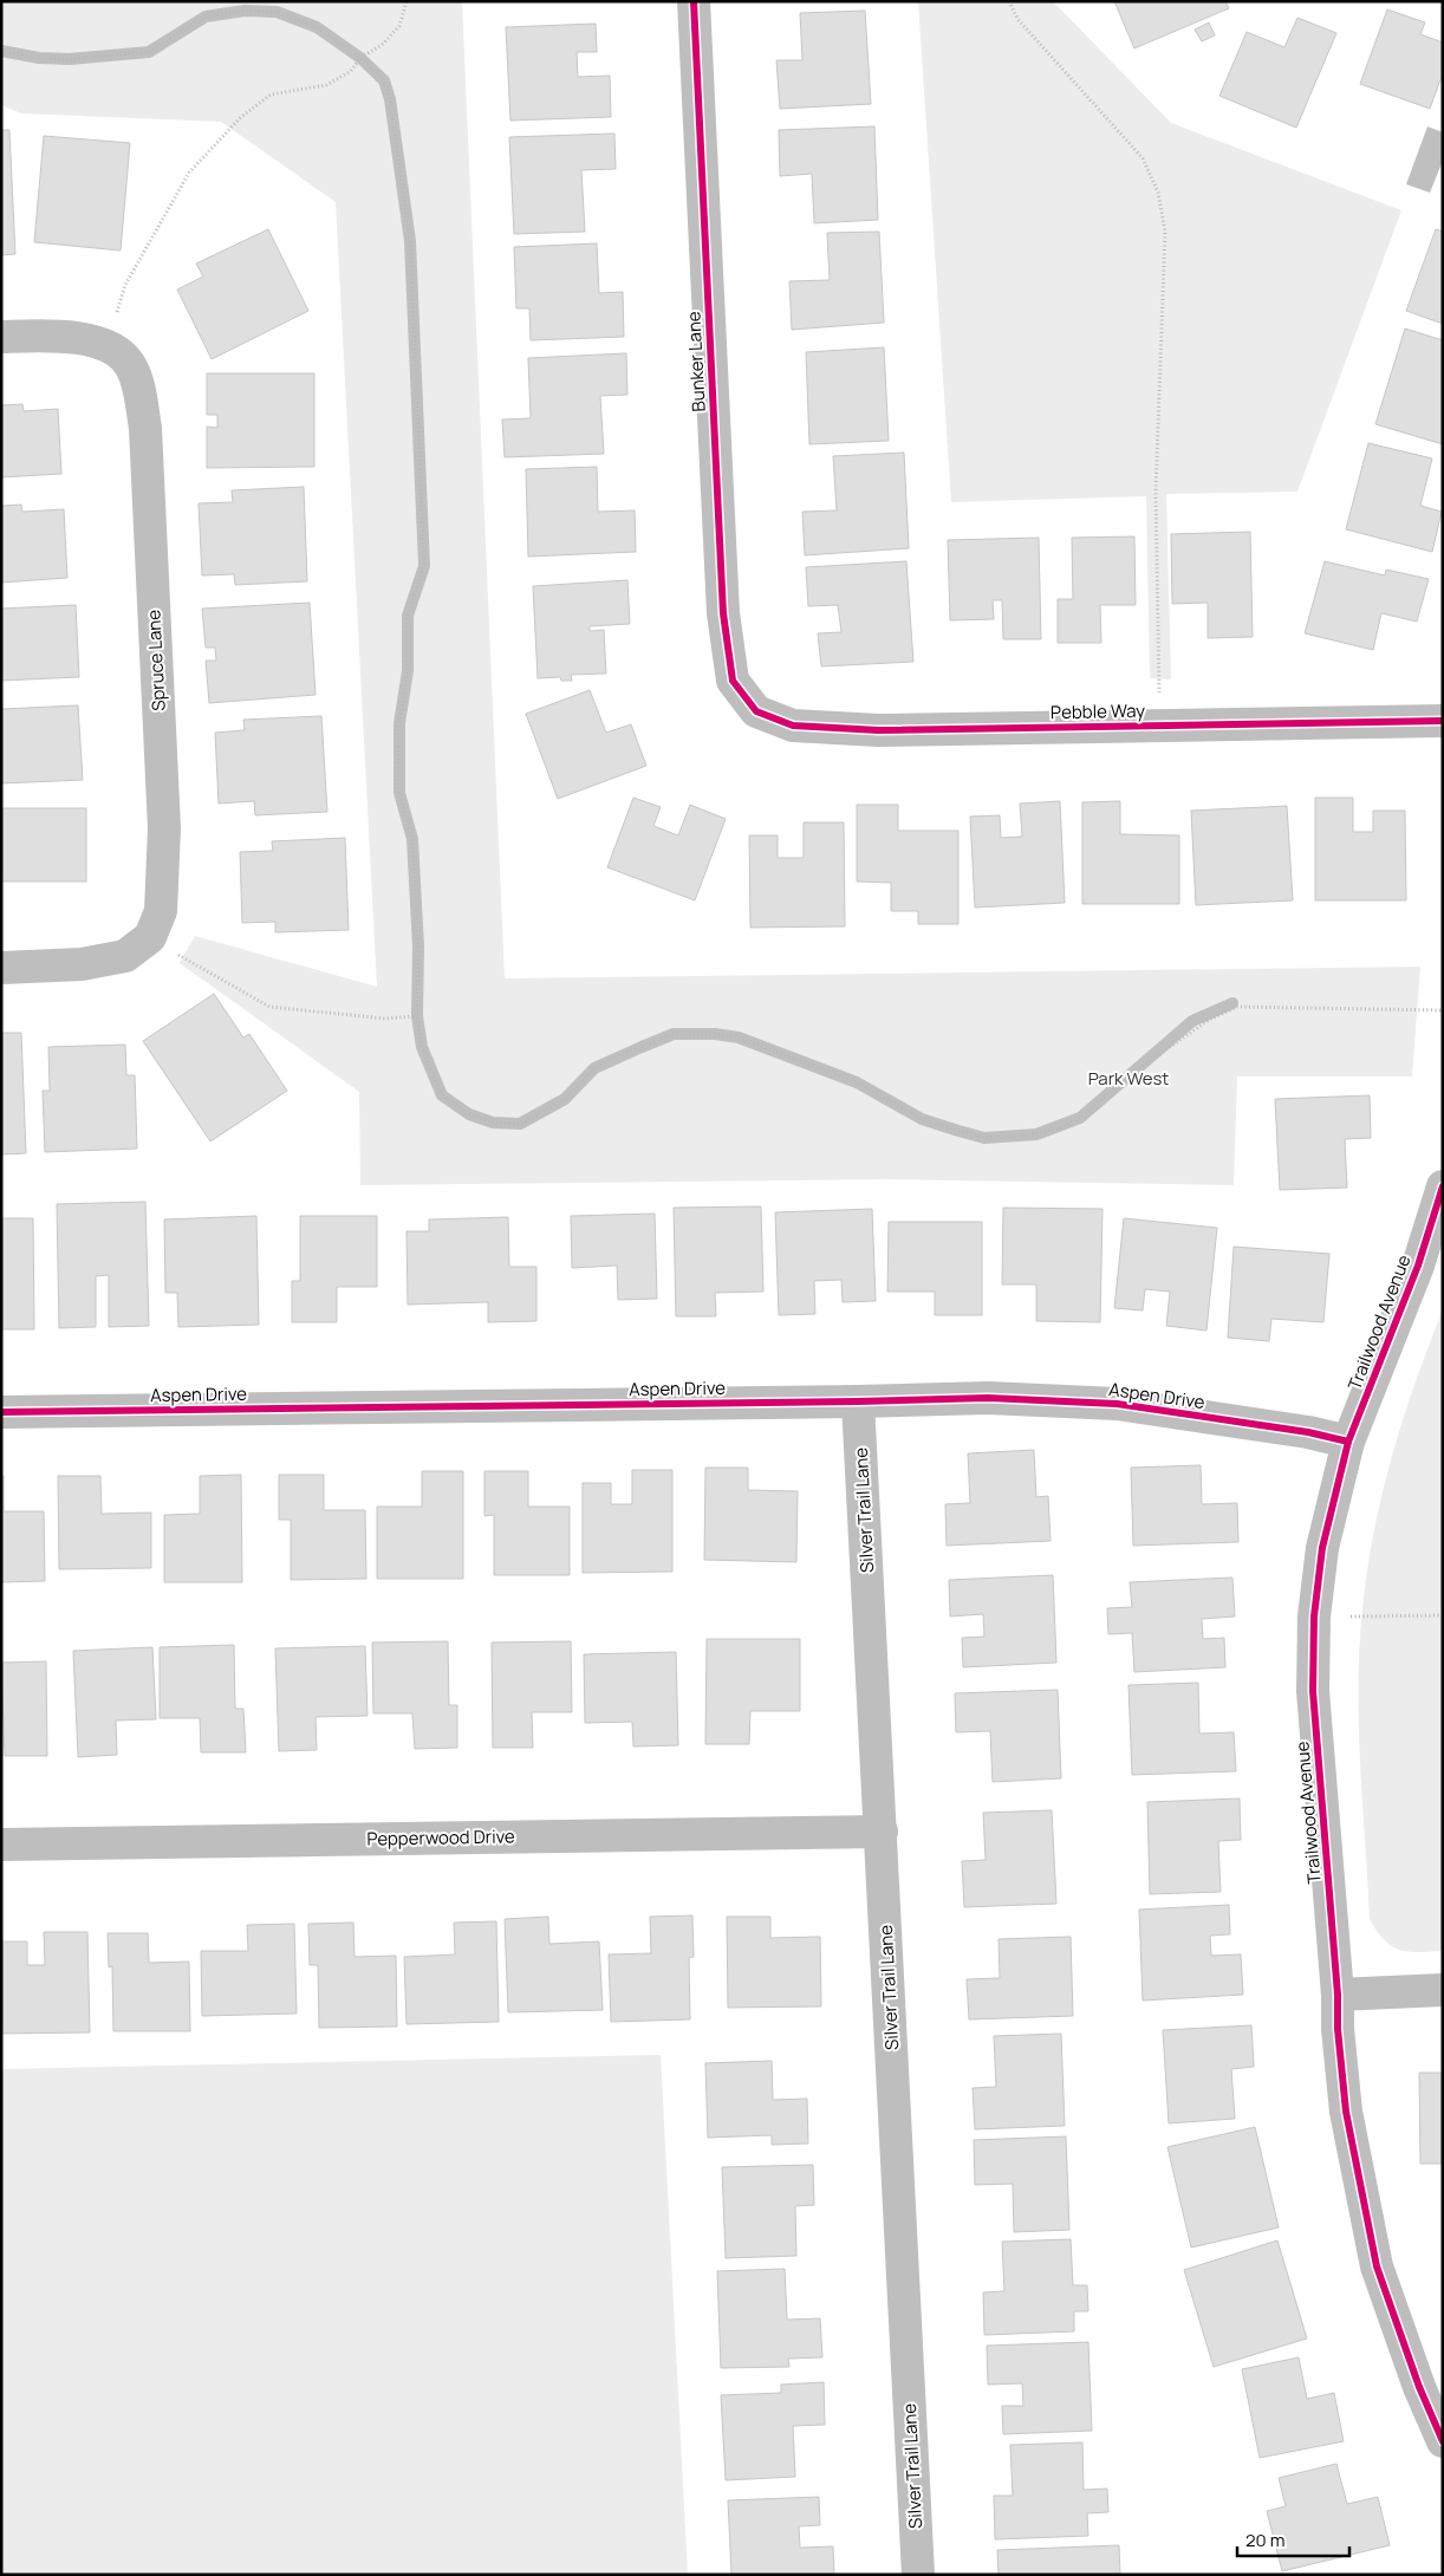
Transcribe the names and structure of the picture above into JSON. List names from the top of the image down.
{
  "streets": {
    "street": [
      "Bunker Lane",
      "Spruce Lane",
      "Pebble Way",
      "Trailwood Avenue",
      "Aspen Drive",
      "Silver Trail Lane",
      "Pepperwood Drive"
    ]
  },
  "crossings": [
    ["Bunker Lane", "Pebble Way"],
    ["Trailwood Avenue", "Aspen Drive"],
    ["Aspen Drive", "Silver Trail Lane"],
    ["Silver Trail Lane", "Pepperwood Drive"]
  ],
  "parks": ["Park West"],
  "scale_bar": "20 m"
}
